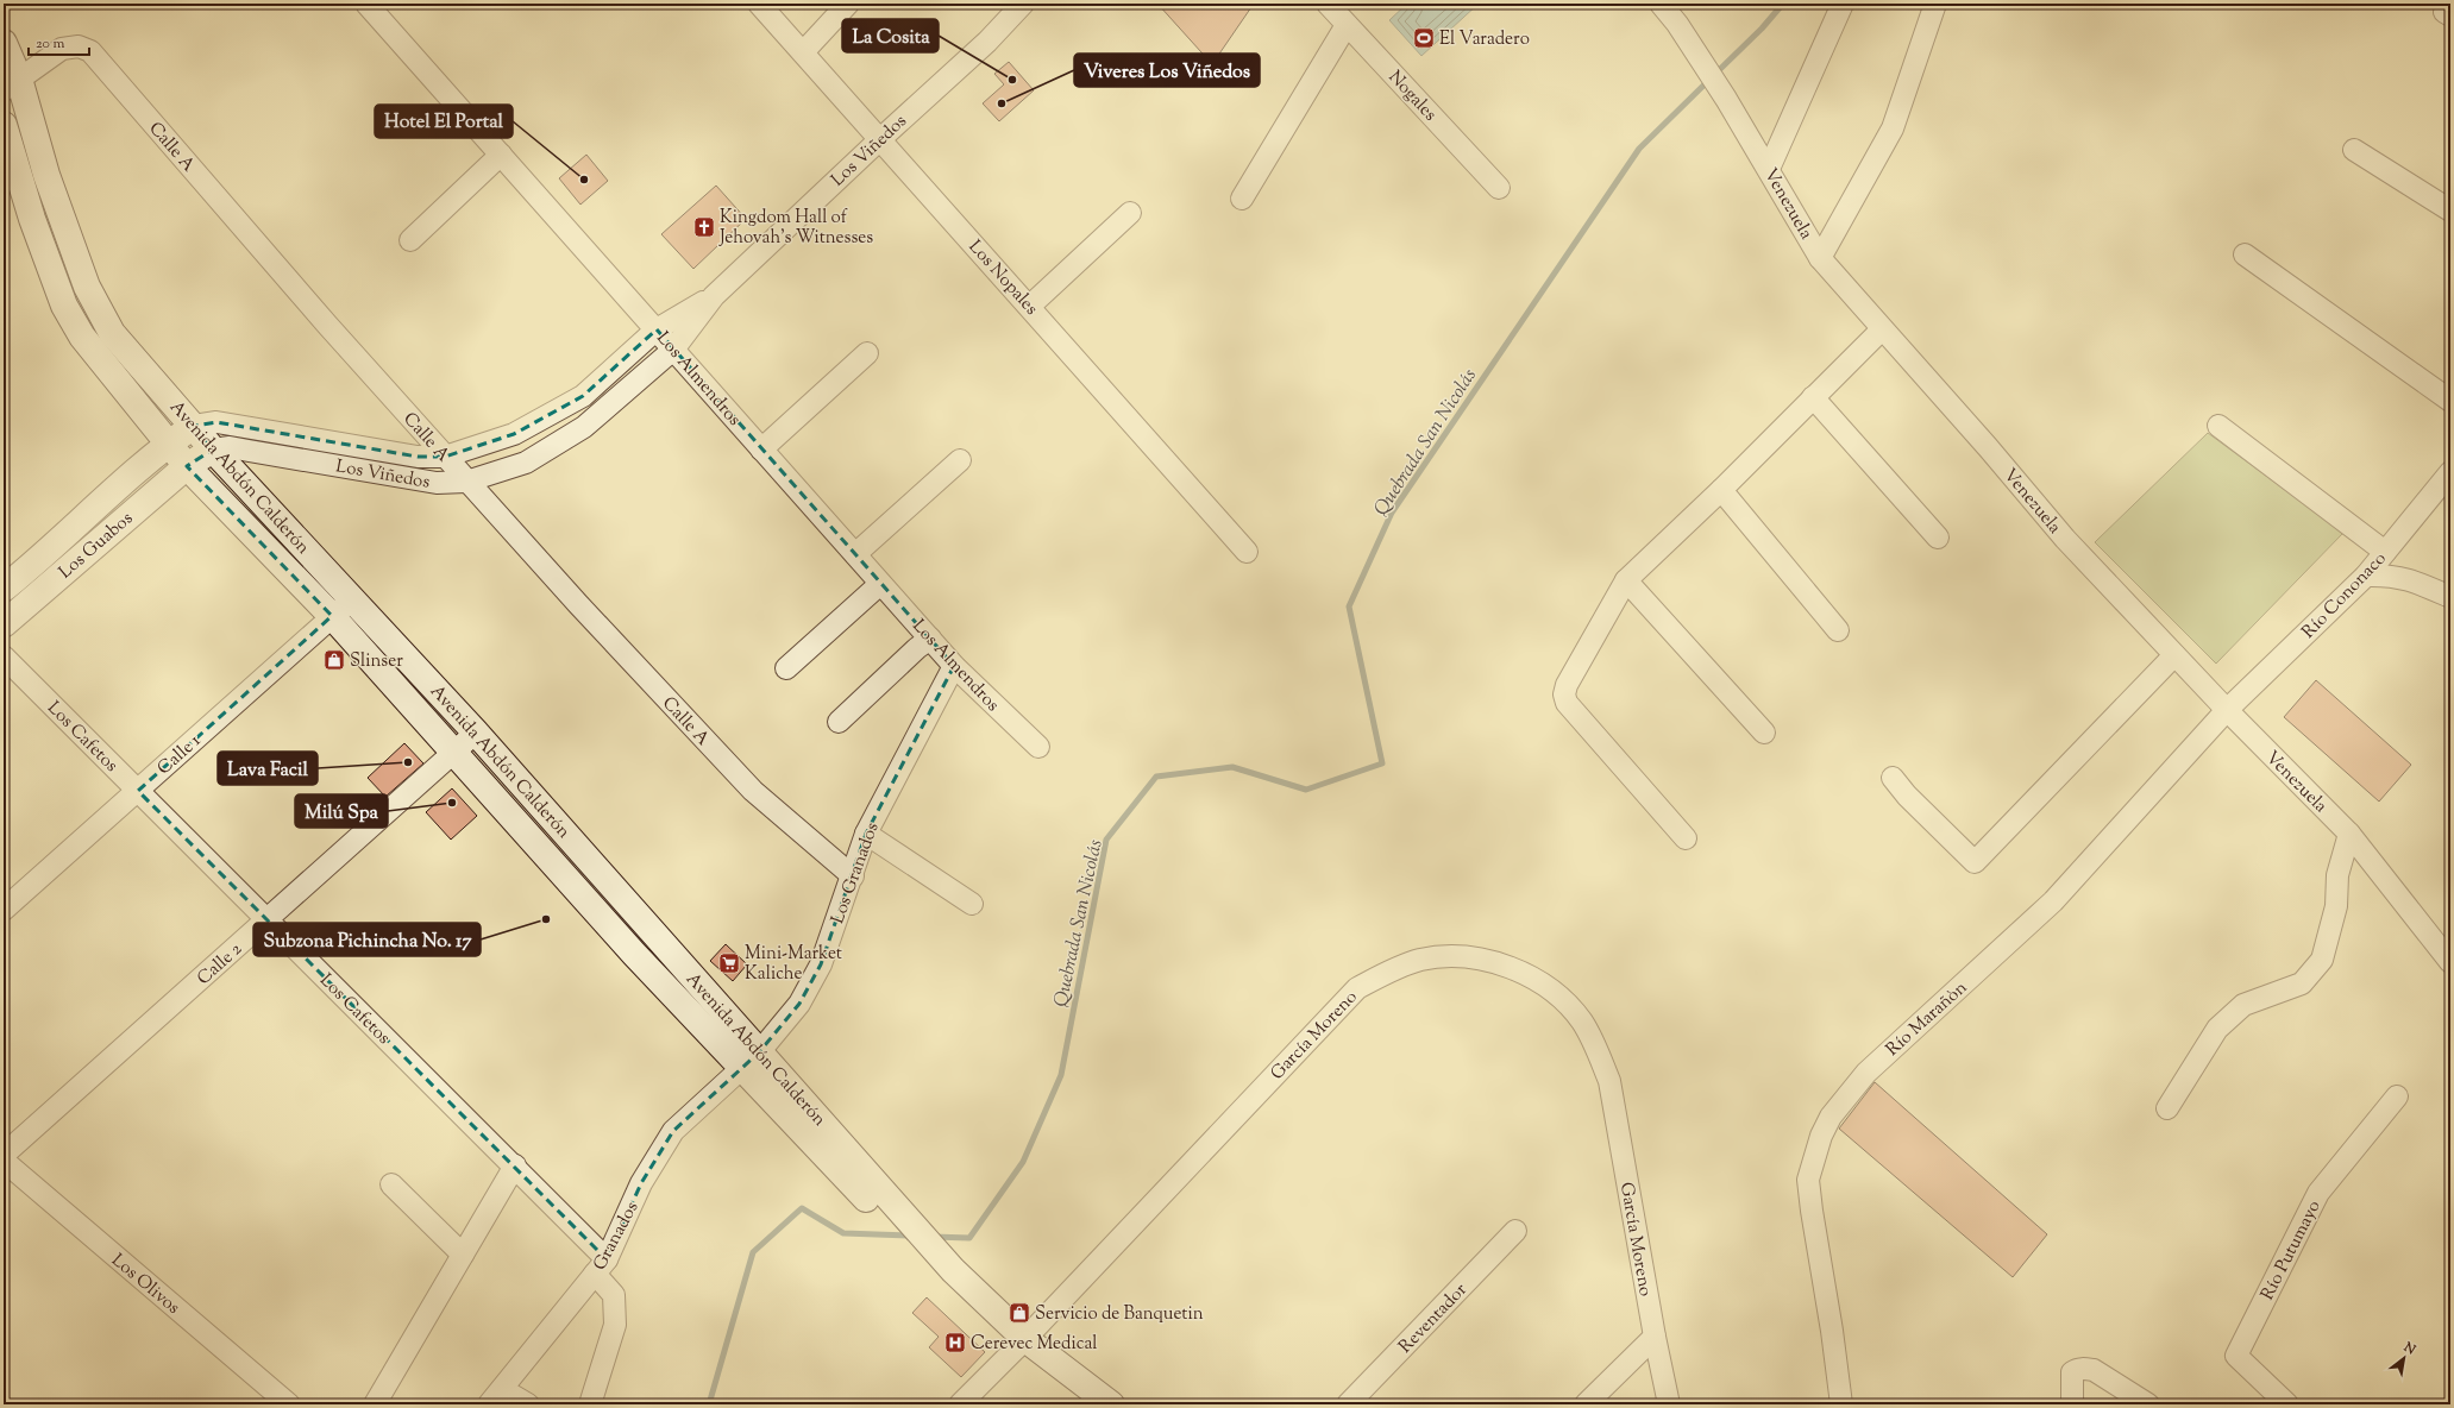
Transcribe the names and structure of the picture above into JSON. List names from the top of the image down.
{
  "streets": {
    "main road": ["Avenida Abdón Calderón", "Los Guabos"],
    "street": [
      "Nogales",
      "Calle A",
      "Los Viñedos",
      "Venezuela",
      "Los Nopales",
      "Los Almendros",
      "Río Cononaco",
      "Los Cafetos",
      "Calle 1",
      "Los Granados",
      "Calle 2",
      "Río Marañòn",
      "García Moreno",
      "Granados",
      "Río Putumayo",
      "Los Olivos",
      "Reventador"
    ]
  },
  "crossings": [
    ["Calle A", "Los Viñedos"],
    ["Calle A", "Avenida Abdón Calderón"],
    ["Calle A", "Los Granados"],
    ["Los Viñedos", "Los Nopales"],
    ["Los Viñedos", "Los Almendros"],
    ["Los Viñedos", "Avenida Abdón Calderón"],
    ["Los Viñedos", "Los Guabos"],
    ["Venezuela", "Río Cononaco"],
    ["Venezuela", "Río Marañòn"],
    ["Los Almendros", "Los Granados"],
    ["Avenida Abdón Calderón", "Los Guabos"],
    ["Avenida Abdón Calderón", "Calle 1"],
    ["Avenida Abdón Calderón", "Los Granados"],
    ["Avenida Abdón Calderón", "Calle 2"],
    ["Avenida Abdón Calderón", "García Moreno"],
    ["Avenida Abdón Calderón", "Granados"],
    ["Río Cononaco", "Río Marañòn"],
    ["Los Cafetos", "Calle 1"],
    ["Los Cafetos", "Calle 2"],
    ["Los Cafetos", "Granados"],
    ["Los Granados", "Granados"]
  ],
  "water": ["Quebrada San Nicolás"],
  "places": {
    "sports": ["El Varadero"],
    "other": [
      "La Cosita",
      "Viveres Los Viñedos",
      "Hotel El Portal",
      "Lava Facil",
      "Milú Spa",
      "Subzona Pichincha No. 17"
    ],
    "church": ["Kingdom Hall of Jehovah's Witnesses"],
    "shop": ["Slinser", "Servicio de Banquetin"],
    "supermarket": ["Mini-Market Kaliche"],
    "hospital": ["Cerevec Medical"]
  },
  "scale_bar": "20 m",
  "north": "top right"
}
